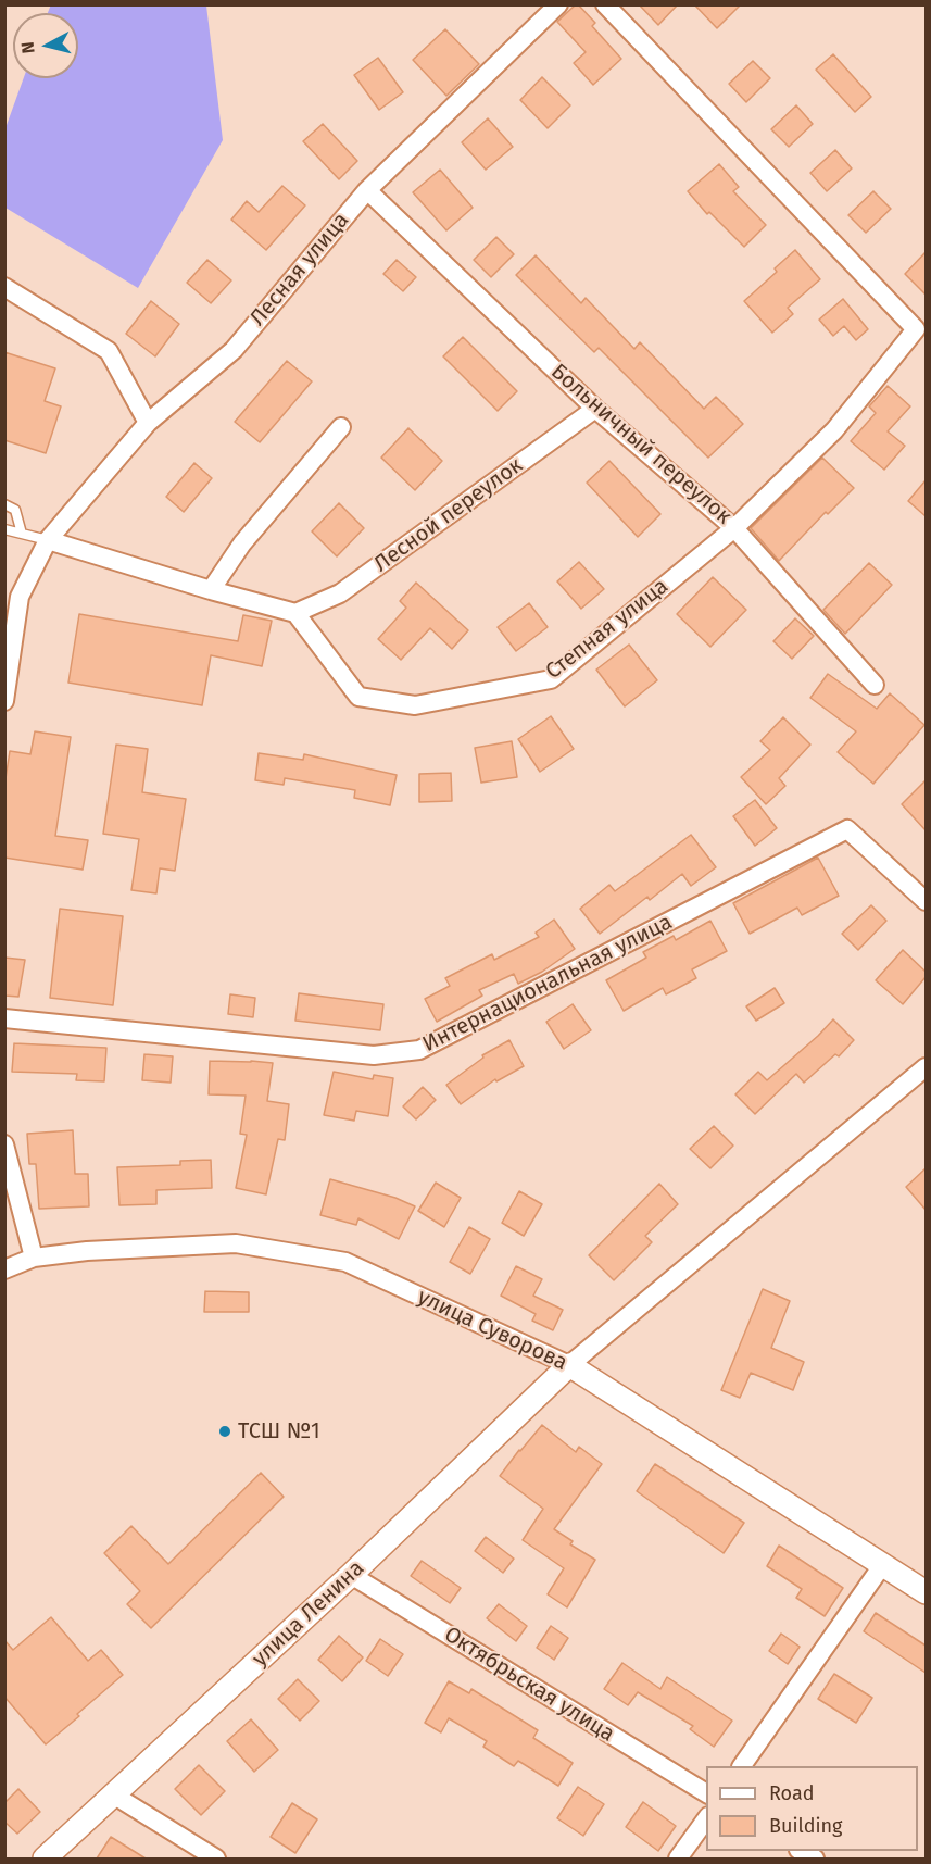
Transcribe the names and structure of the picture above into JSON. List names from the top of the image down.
{
  "streets": {
    "street": [
      "Лесная улица",
      "Больничный переулок",
      "Лесной переулок",
      "Степная улица",
      "Интернациональная улица",
      "улица Суворова",
      "улица Ленина",
      "Октябрьская улица"
    ]
  },
  "crossings": [
    ["Лесная улица", "Больничный переулок"],
    ["Больничный переулок", "Лесной переулок"],
    ["Больничный переулок", "Степная улица"],
    ["Лесной переулок", "Степная улица"],
    ["улица Суворова", "улица Ленина"],
    ["улица Ленина", "Октябрьская улица"]
  ],
  "places": ["ТСШ №1"],
  "legend": ["Road", "Building"],
  "north": "left"
}
